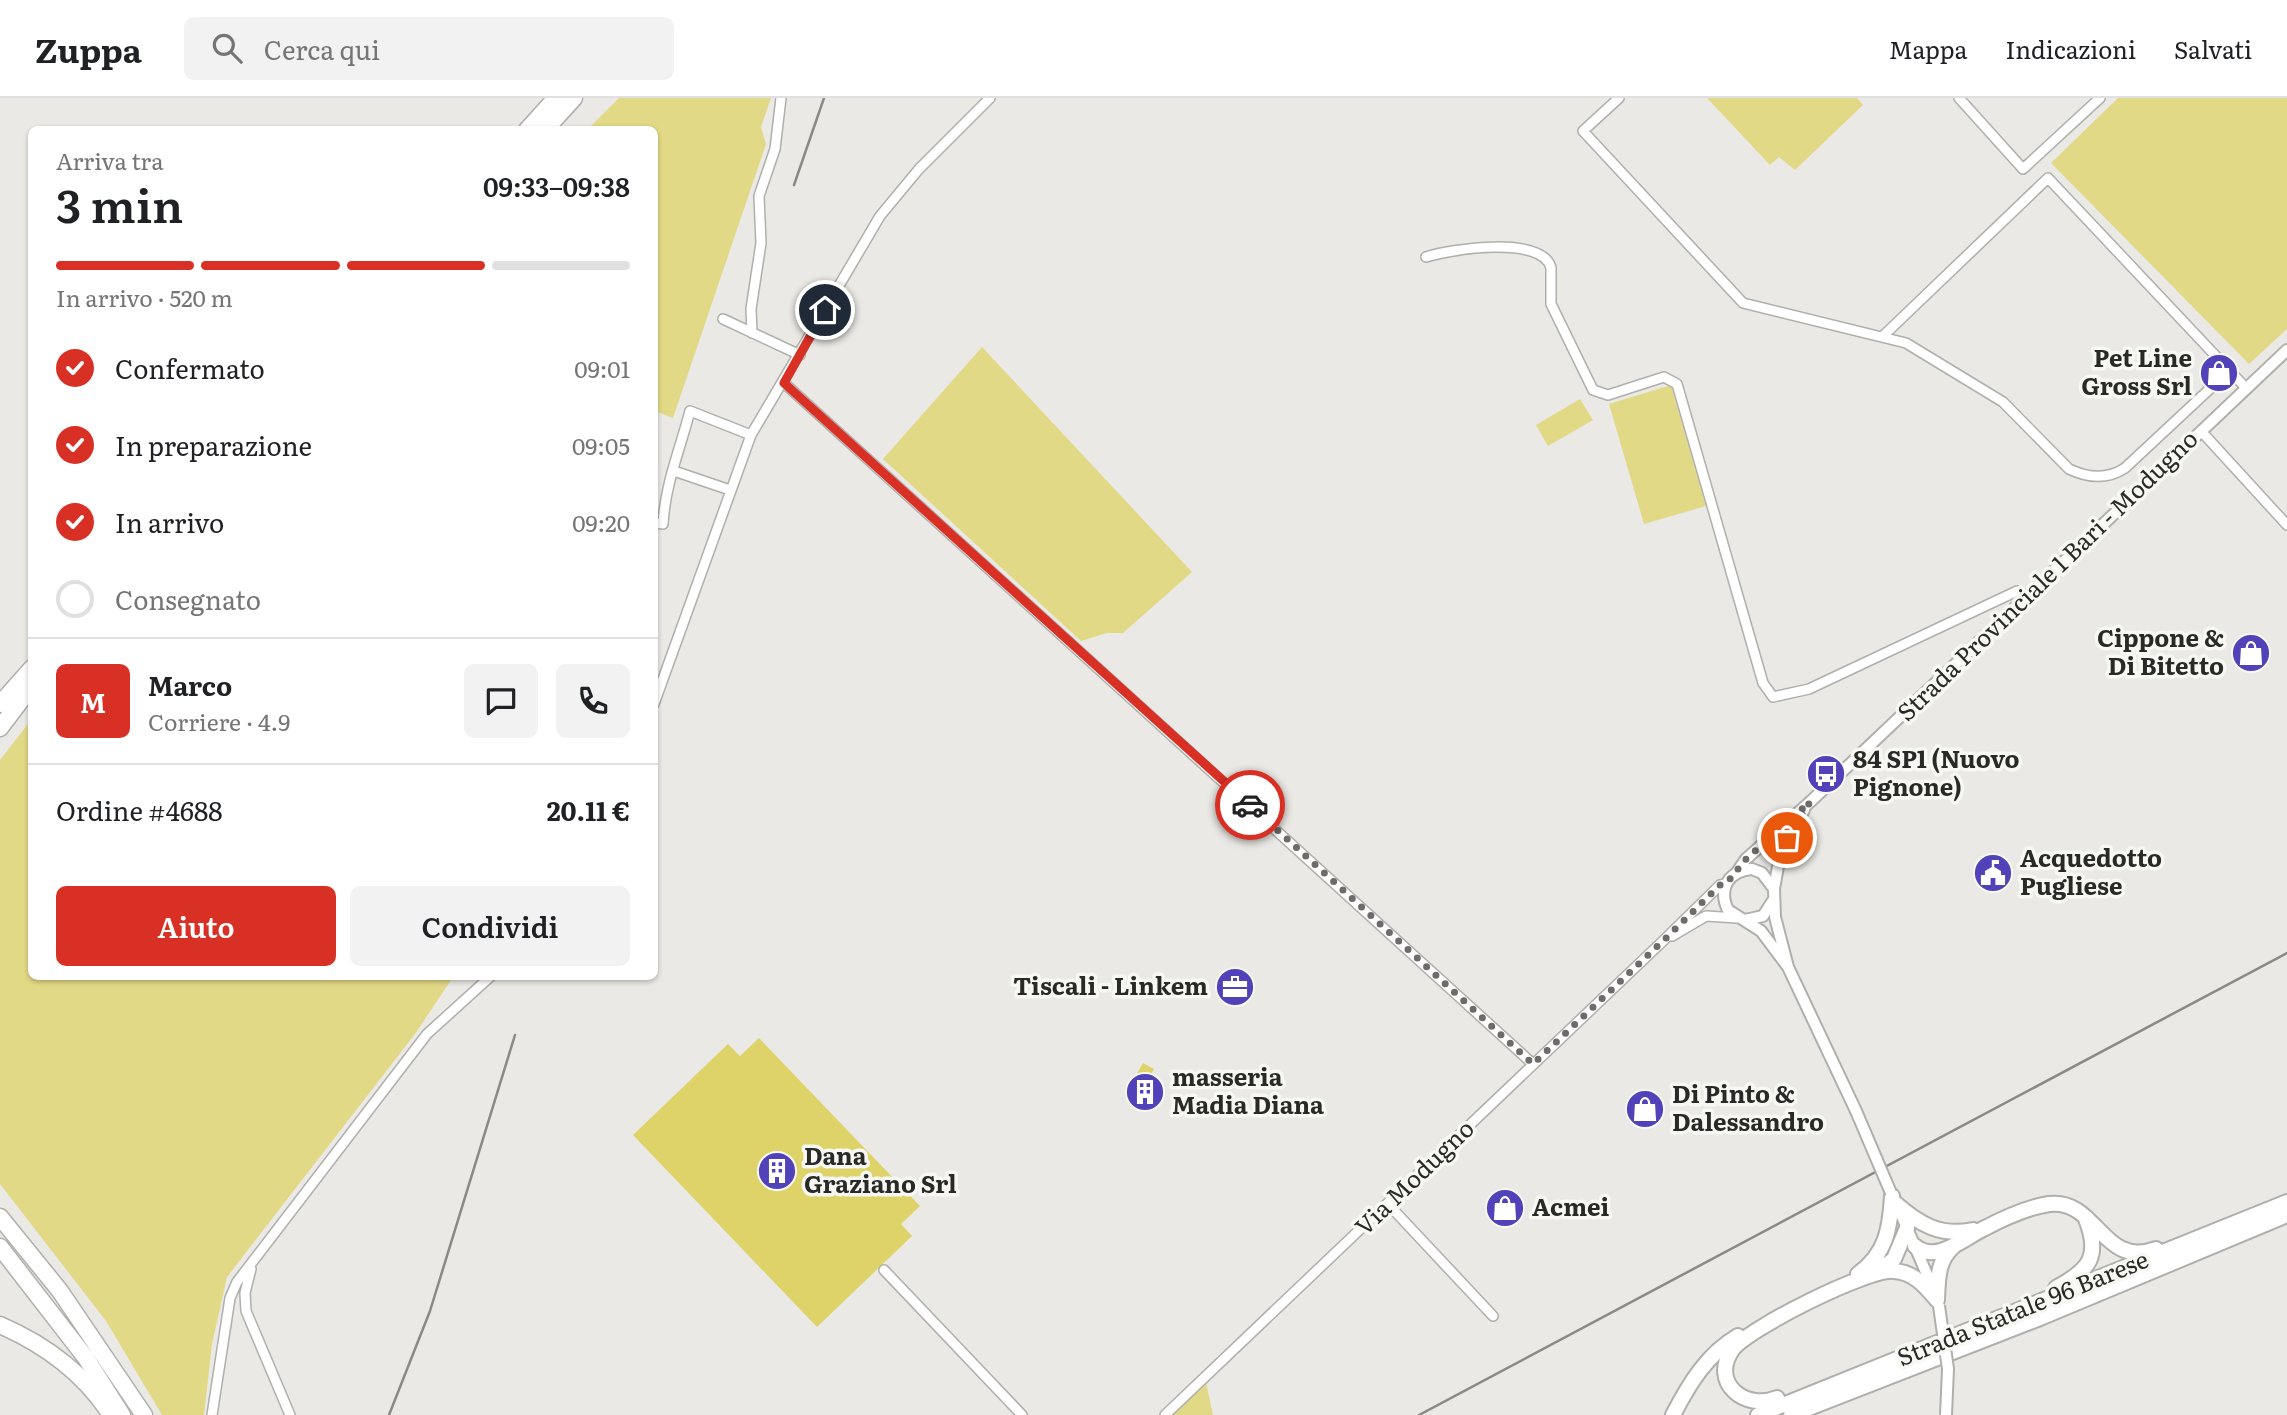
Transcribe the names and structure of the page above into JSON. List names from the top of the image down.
{
  "streets": {
    "main road": ["Strada Statale 96 Barese"],
    "street": ["Strada Provinciale 1 Bari - Modugno", "Via Modugno"]
  },
  "crossings": [
    ["Strada Provinciale 1 Bari - Modugno", "Via Modugno"]
  ],
  "places": {
    "shop": [
      "Pet Line Gross Srl",
      "Cippone & Di Bitetto",
      "Di Pinto & Dalessandro",
      "Acmei"
    ],
    "bus stop": ["84 SP1 (Nuovo Pignone)"],
    "public building": ["Acquedotto Pugliese"],
    "office": ["Tiscali - Linkem"],
    "building": ["masseria Madia Diana", "Dana Graziano Srl"]
  },
  "page": {
    "header": "Zuppa",
    "search": "Cerca qui",
    "nav": ["Mappa", "Indicazioni", "Salvati"],
    "heading": ["3 min", "Arriva tra", "09:33–09:38"],
    "panel": [
      "Marco",
      "Corriere · 4.9",
      "Ordine #4688",
      "20.11 €"
    ],
    "bar": "In arrivo · 520 m",
    "list": [
      ["Confermato", "09:01"],
      ["In preparazione", "09:05"],
      ["In arrivo", "09:20"],
      "Consegnato"
    ],
    "round": "M",
    "buttons": ["Aiuto", "Condividi"]
  }
}
